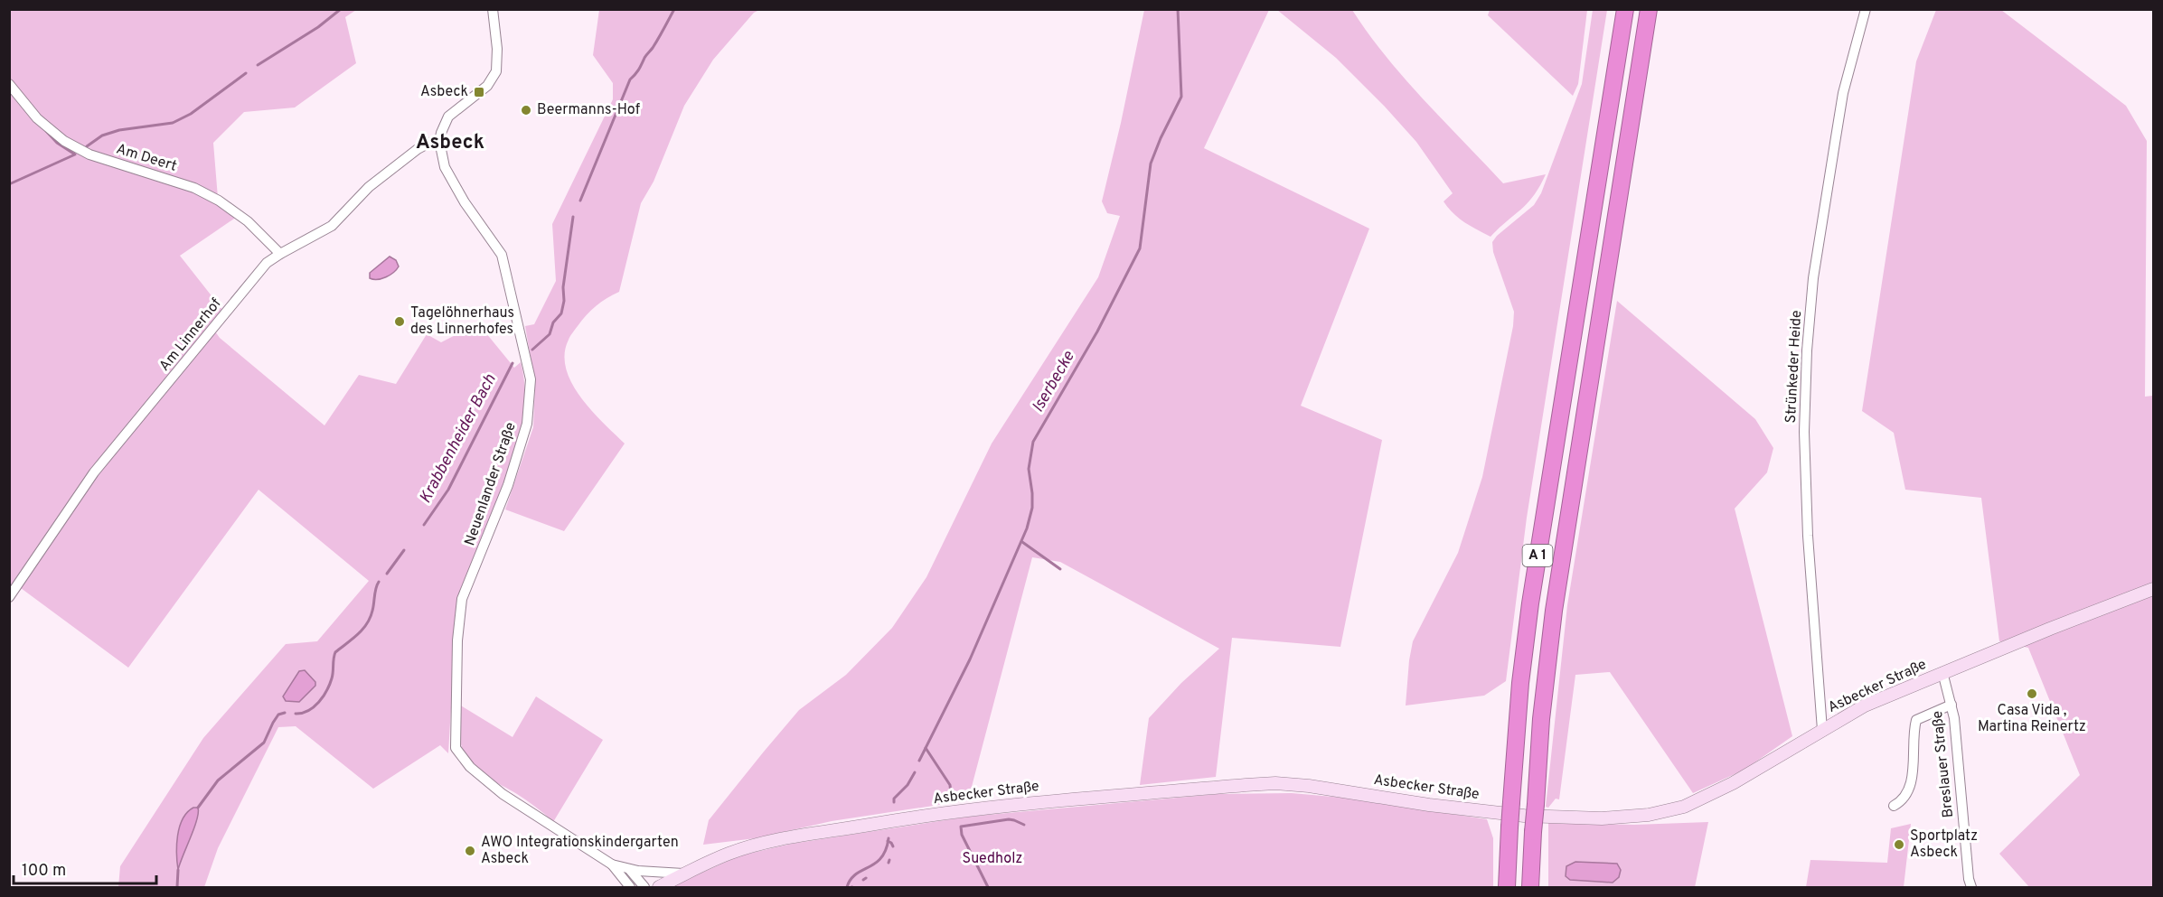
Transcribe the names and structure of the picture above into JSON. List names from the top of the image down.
{
  "streets": {
    "highway": ["A 1"],
    "main road": ["Asbecker Straße"],
    "street": [
      "Am Deert",
      "Am Linnerhof",
      "Strünkeder Heide",
      "Neuenlander Straße",
      "Breslauer Straße"
    ]
  },
  "crossings": [
    ["Am Deert", "Am Linnerhof"],
    ["Am Linnerhof", "Neuenlander Straße"],
    ["Strünkeder Heide", "Asbecker Straße"],
    ["Neuenlander Straße", "Asbecker Straße"],
    ["Asbecker Straße", "Breslauer Straße"]
  ],
  "districts": ["Asbeck"],
  "water": ["Iserbecke", "Krabbenheider Bach"],
  "parks": ["Suedholz"],
  "places": {
    "transit": ["Asbeck"],
    "other": [
      "Beermanns-Hof",
      "Tagelöhnerhaus des Linnerhofes",
      "Casa Vida , Martina Reinertz",
      "Sportplatz Asbeck",
      "AWO Integrationskindergarten Asbeck"
    ]
  },
  "scale_bar": "100 m"
}
